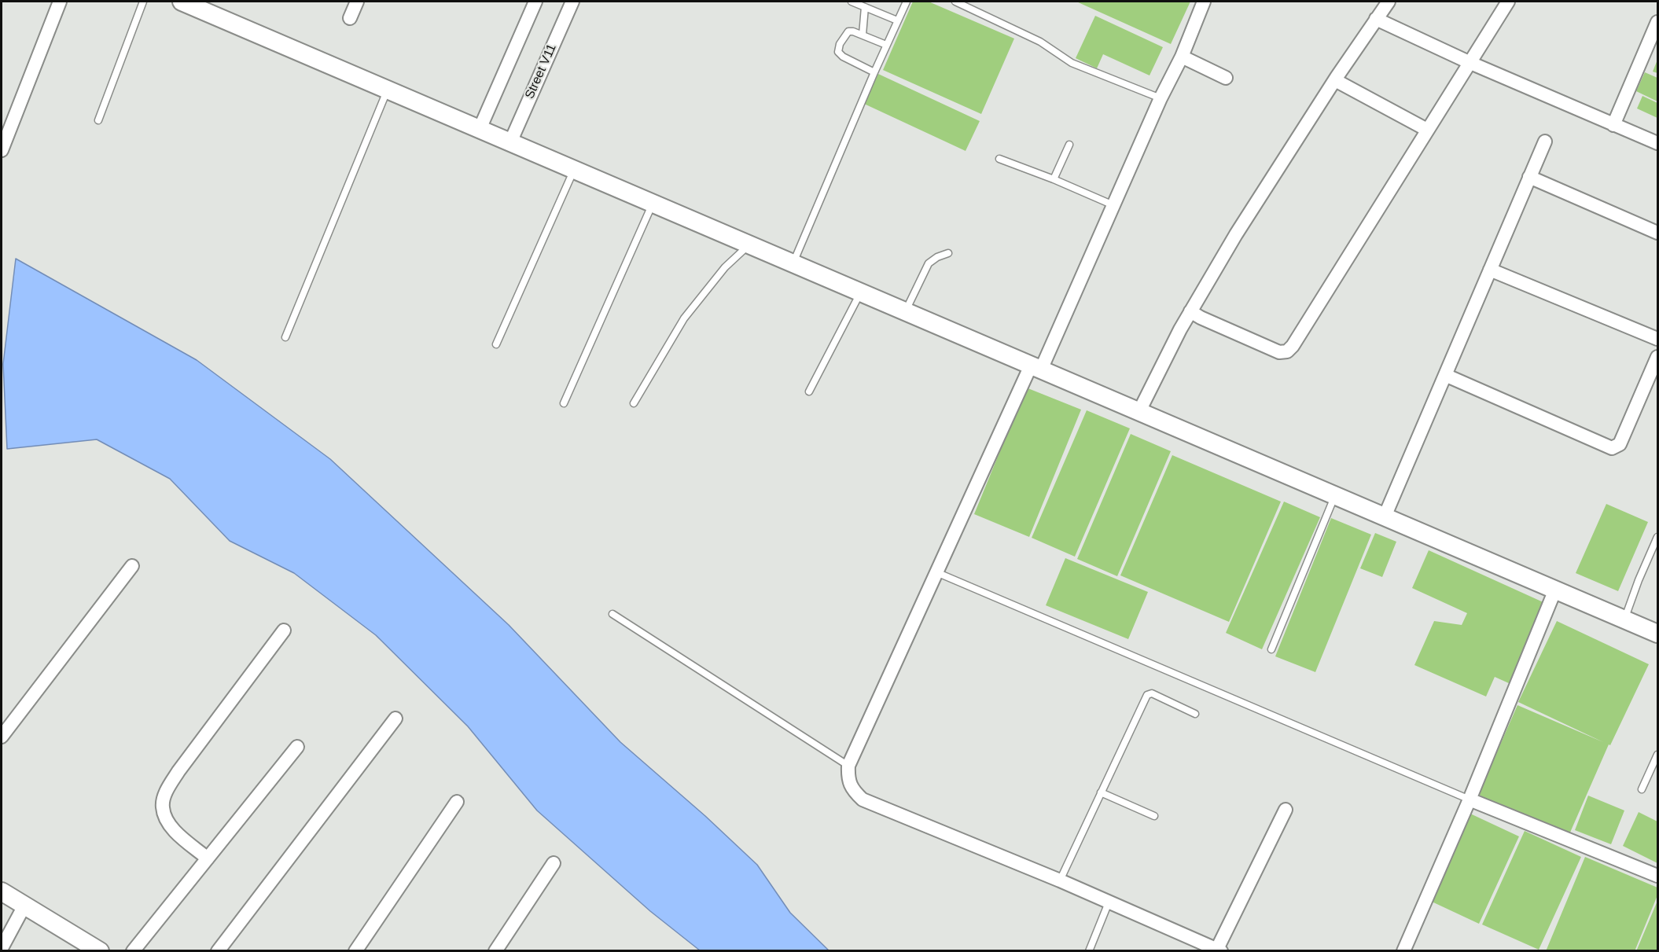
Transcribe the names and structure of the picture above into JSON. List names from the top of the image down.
{
  "streets": {
    "street": ["Street V11"]
  }
}
